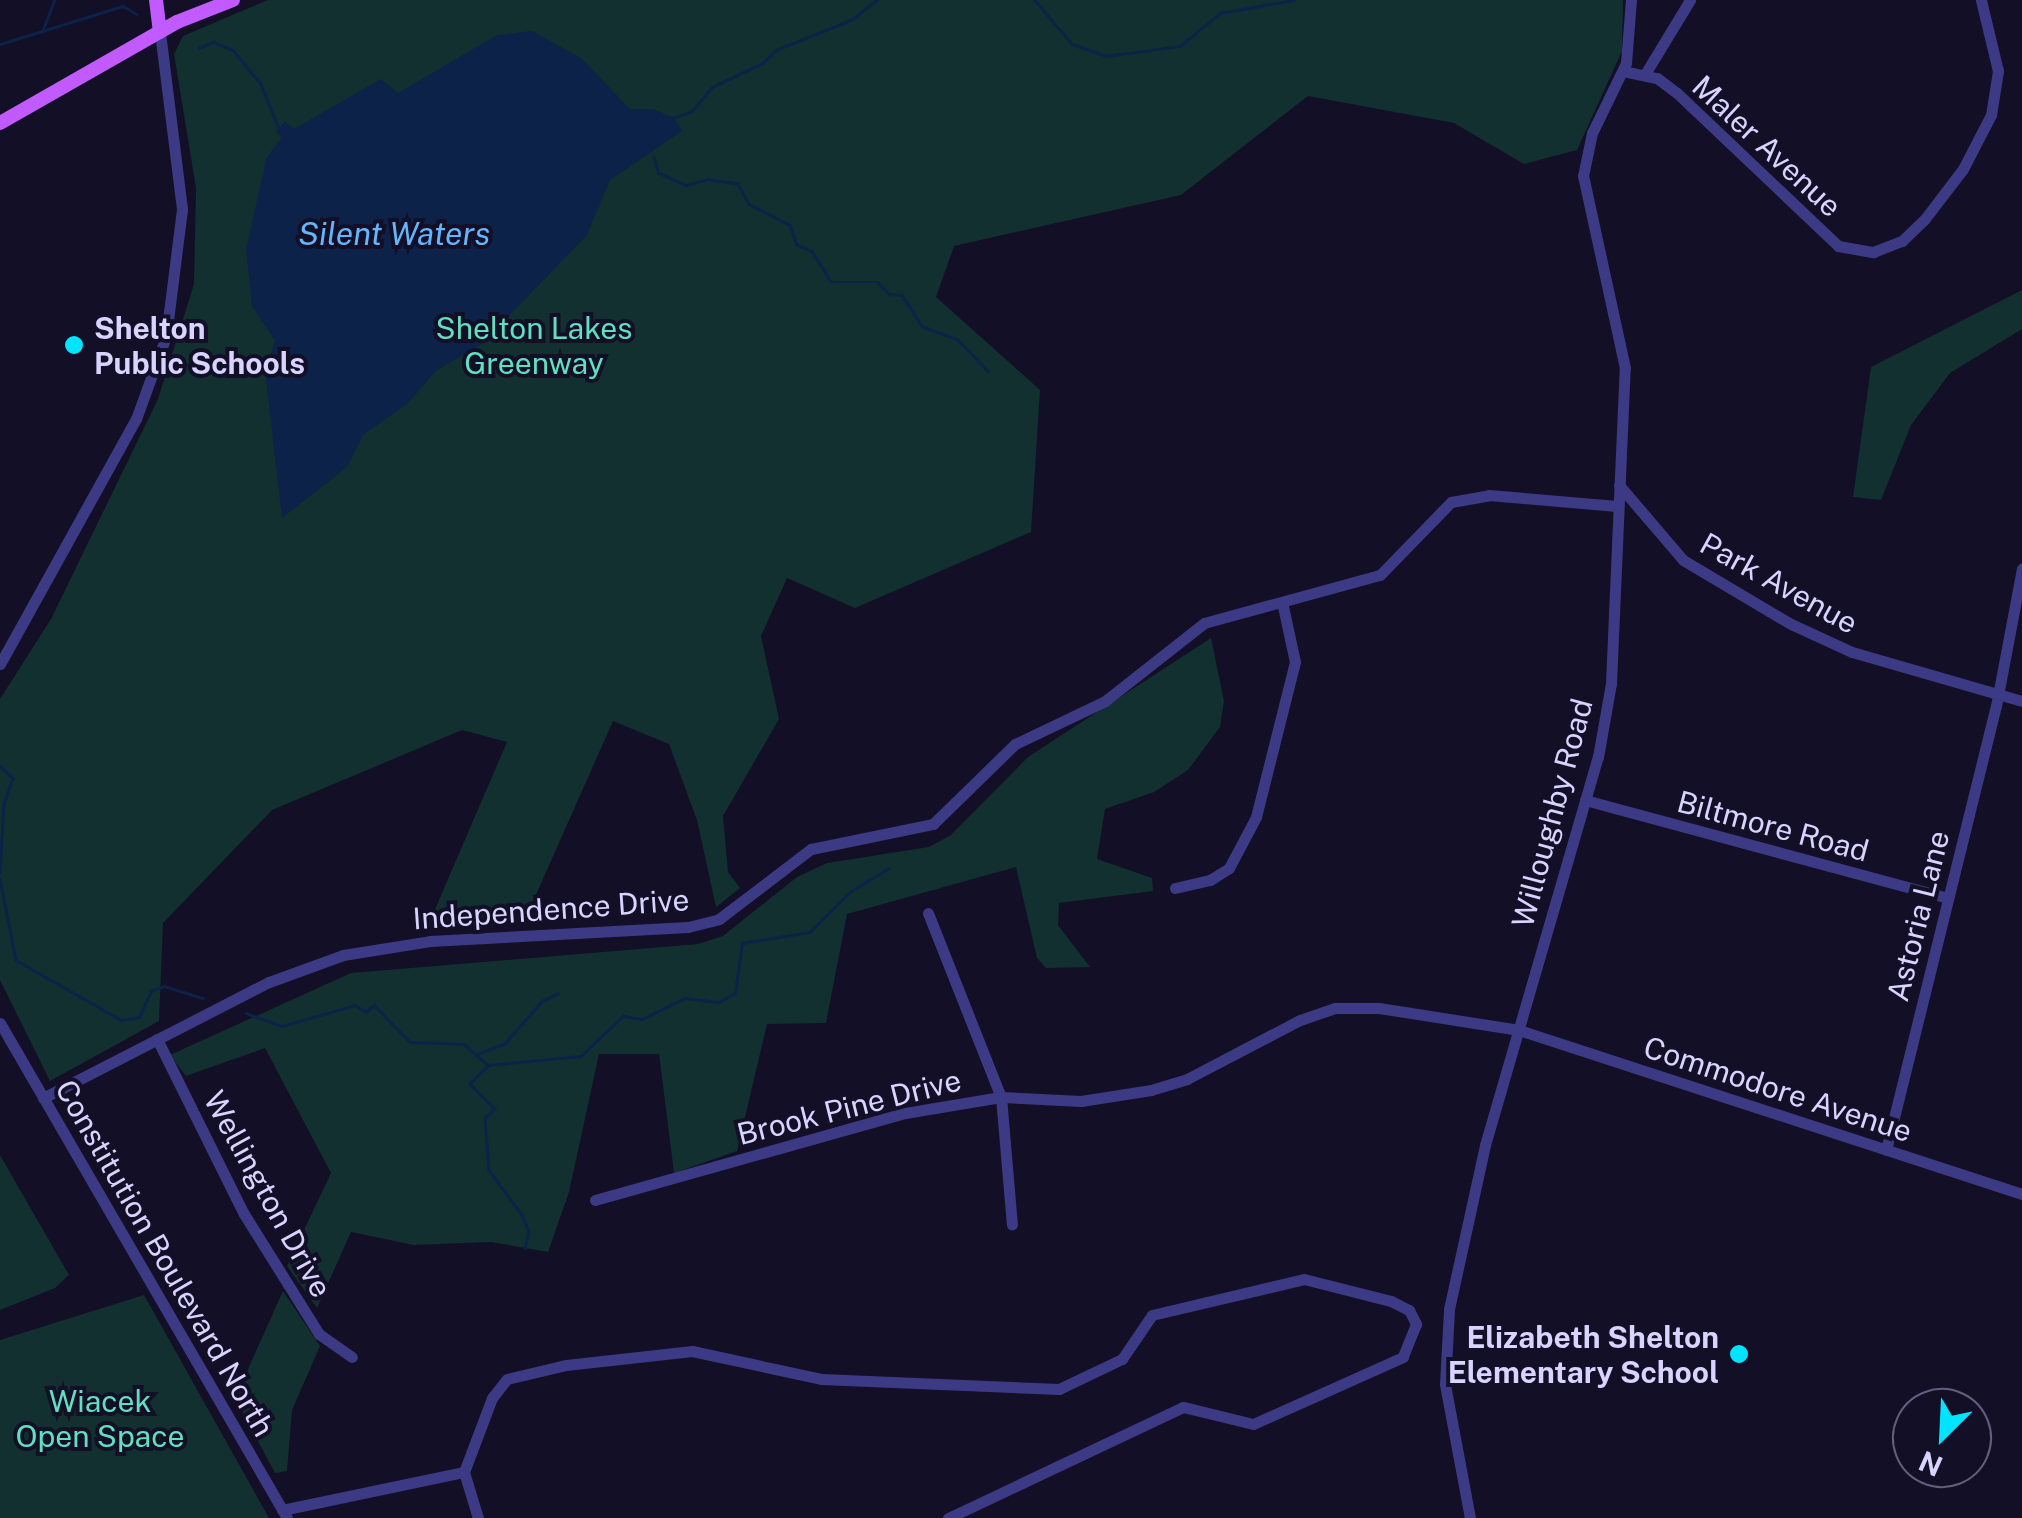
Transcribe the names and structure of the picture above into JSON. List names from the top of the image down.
{
  "streets": {
    "street": [
      "Maler Avenue",
      "Park Avenue",
      "Willoughby Road",
      "Biltmore Road",
      "Independence Drive",
      "Astoria Lane",
      "Commodore Avenue",
      "Brook Pine Drive",
      "Wellington Drive",
      "Constitution Boulevard North"
    ]
  },
  "crossings": [
    ["Maler Avenue", "Willoughby Road"],
    ["Park Avenue", "Willoughby Road"],
    ["Park Avenue", "Astoria Lane"],
    ["Willoughby Road", "Biltmore Road"],
    ["Willoughby Road", "Independence Drive"],
    ["Willoughby Road", "Commodore Avenue"],
    ["Willoughby Road", "Brook Pine Drive"],
    ["Biltmore Road", "Astoria Lane"],
    ["Independence Drive", "Wellington Drive"],
    ["Independence Drive", "Constitution Boulevard North"],
    ["Astoria Lane", "Commodore Avenue"],
    ["Commodore Avenue", "Brook Pine Drive"]
  ],
  "water": ["Silent Waters"],
  "parks": ["Shelton Lakes Greenway", "Wiacek Open Space"],
  "places": ["Shelton Public Schools", "Elizabeth Shelton Elementary School"],
  "north": "bottom left"
}
